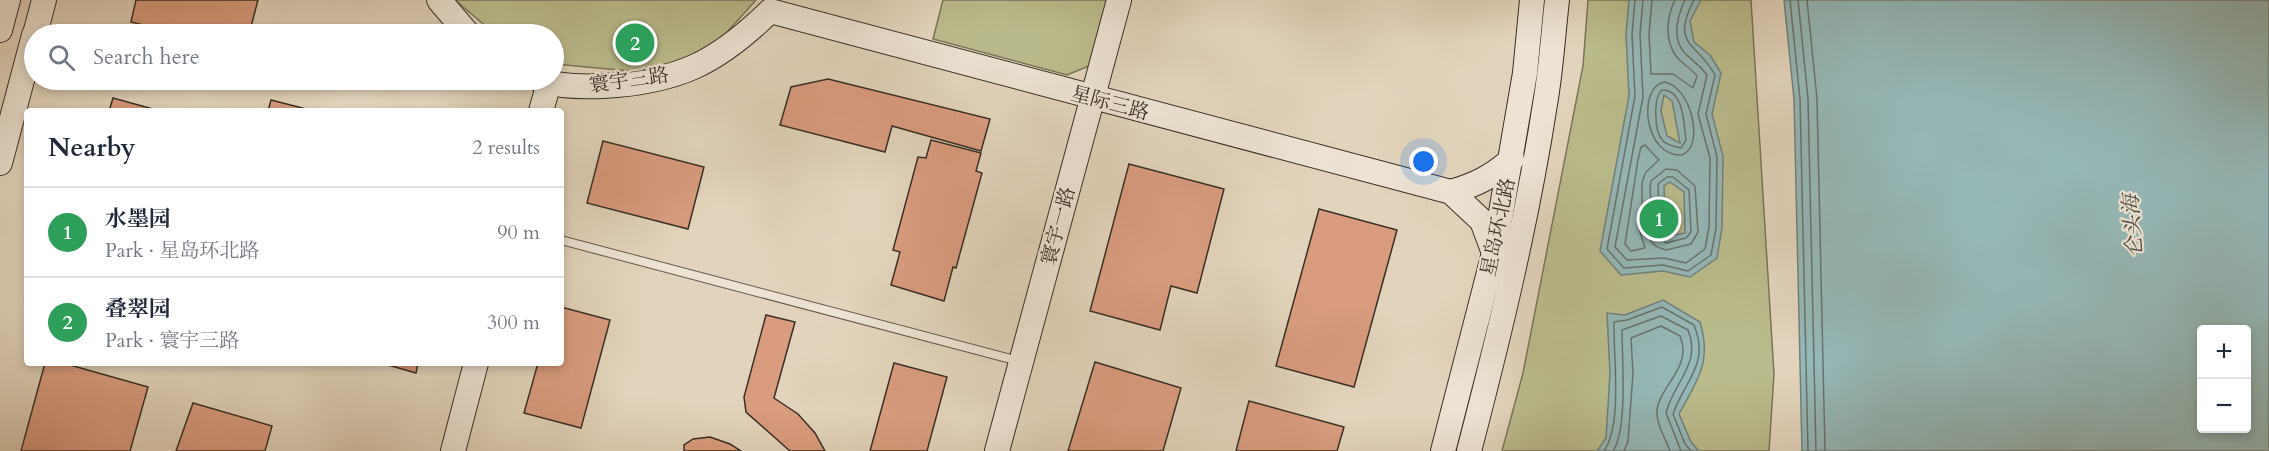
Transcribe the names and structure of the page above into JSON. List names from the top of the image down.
{
  "streets": {
    "street": [
      "寰宇三路",
      "星际三路",
      "寰宇一路",
      "星岛环北路"
    ]
  },
  "crossings": [
    ["寰宇三路", "星际三路"],
    ["星际三路", "寰宇一路"],
    ["星际三路", "星岛环北路"]
  ],
  "water": ["仑头海"],
  "page": {
    "pins": ["2", "1"],
    "search": "Search here",
    "heading": ["Nearby", "2 results"],
    "list": [
      {
        "mark": "1",
        "name": "水墨园",
        "note": "Park · 星岛环北路",
        "value": "90 m"
      },
      {
        "mark": "2",
        "name": "叠翠园",
        "note": "Park · 寰宇三路",
        "value": "300 m"
      }
    ],
    "map_buttons": ["+", "−"]
  }
}
